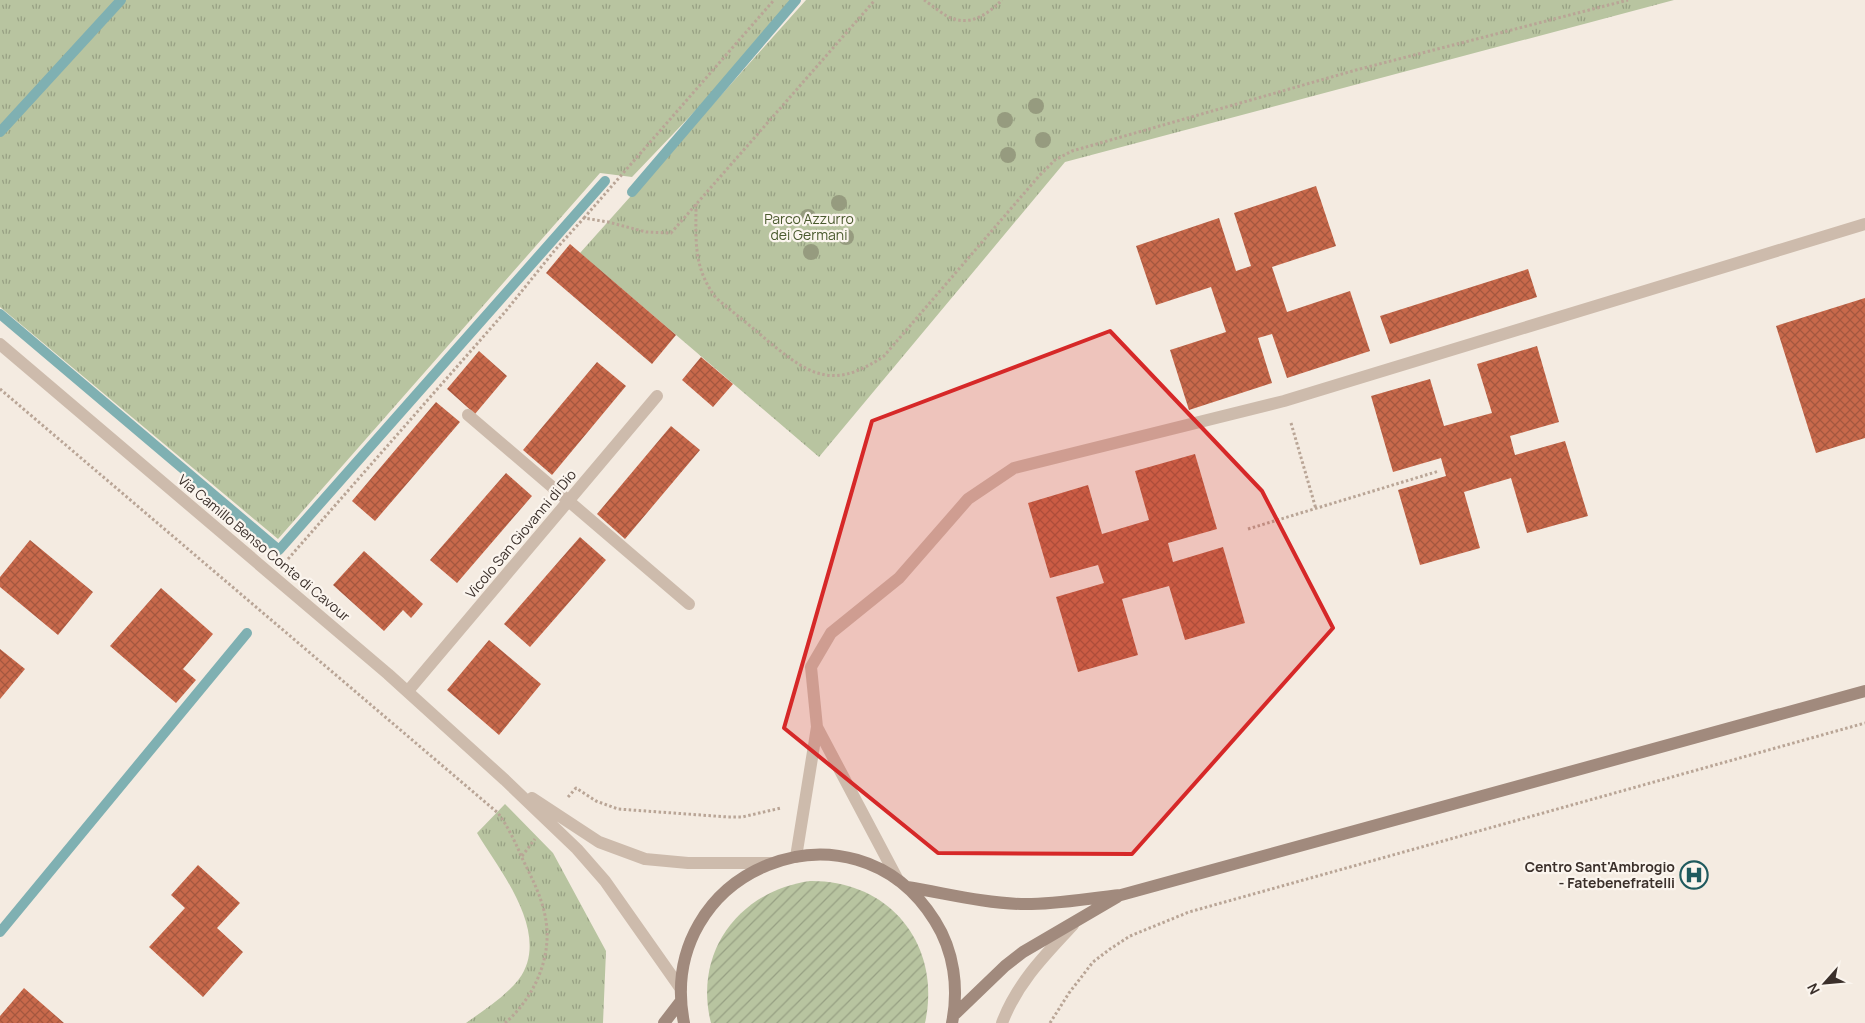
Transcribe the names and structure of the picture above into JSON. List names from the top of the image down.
{
  "streets": {
    "street": ["Vicolo San Giovanni di Dio", "Via Camillo Benso Conte di Cavour"]
  },
  "crossings": [
    ["Vicolo San Giovanni di Dio", "Via Camillo Benso Conte di Cavour"]
  ],
  "parks": ["Parco Azzurro dei Germani"],
  "places": {
    "hospital": ["Centro Sant'Ambrogio - Fatebenefratelli"]
  },
  "north": "bottom left"
}
